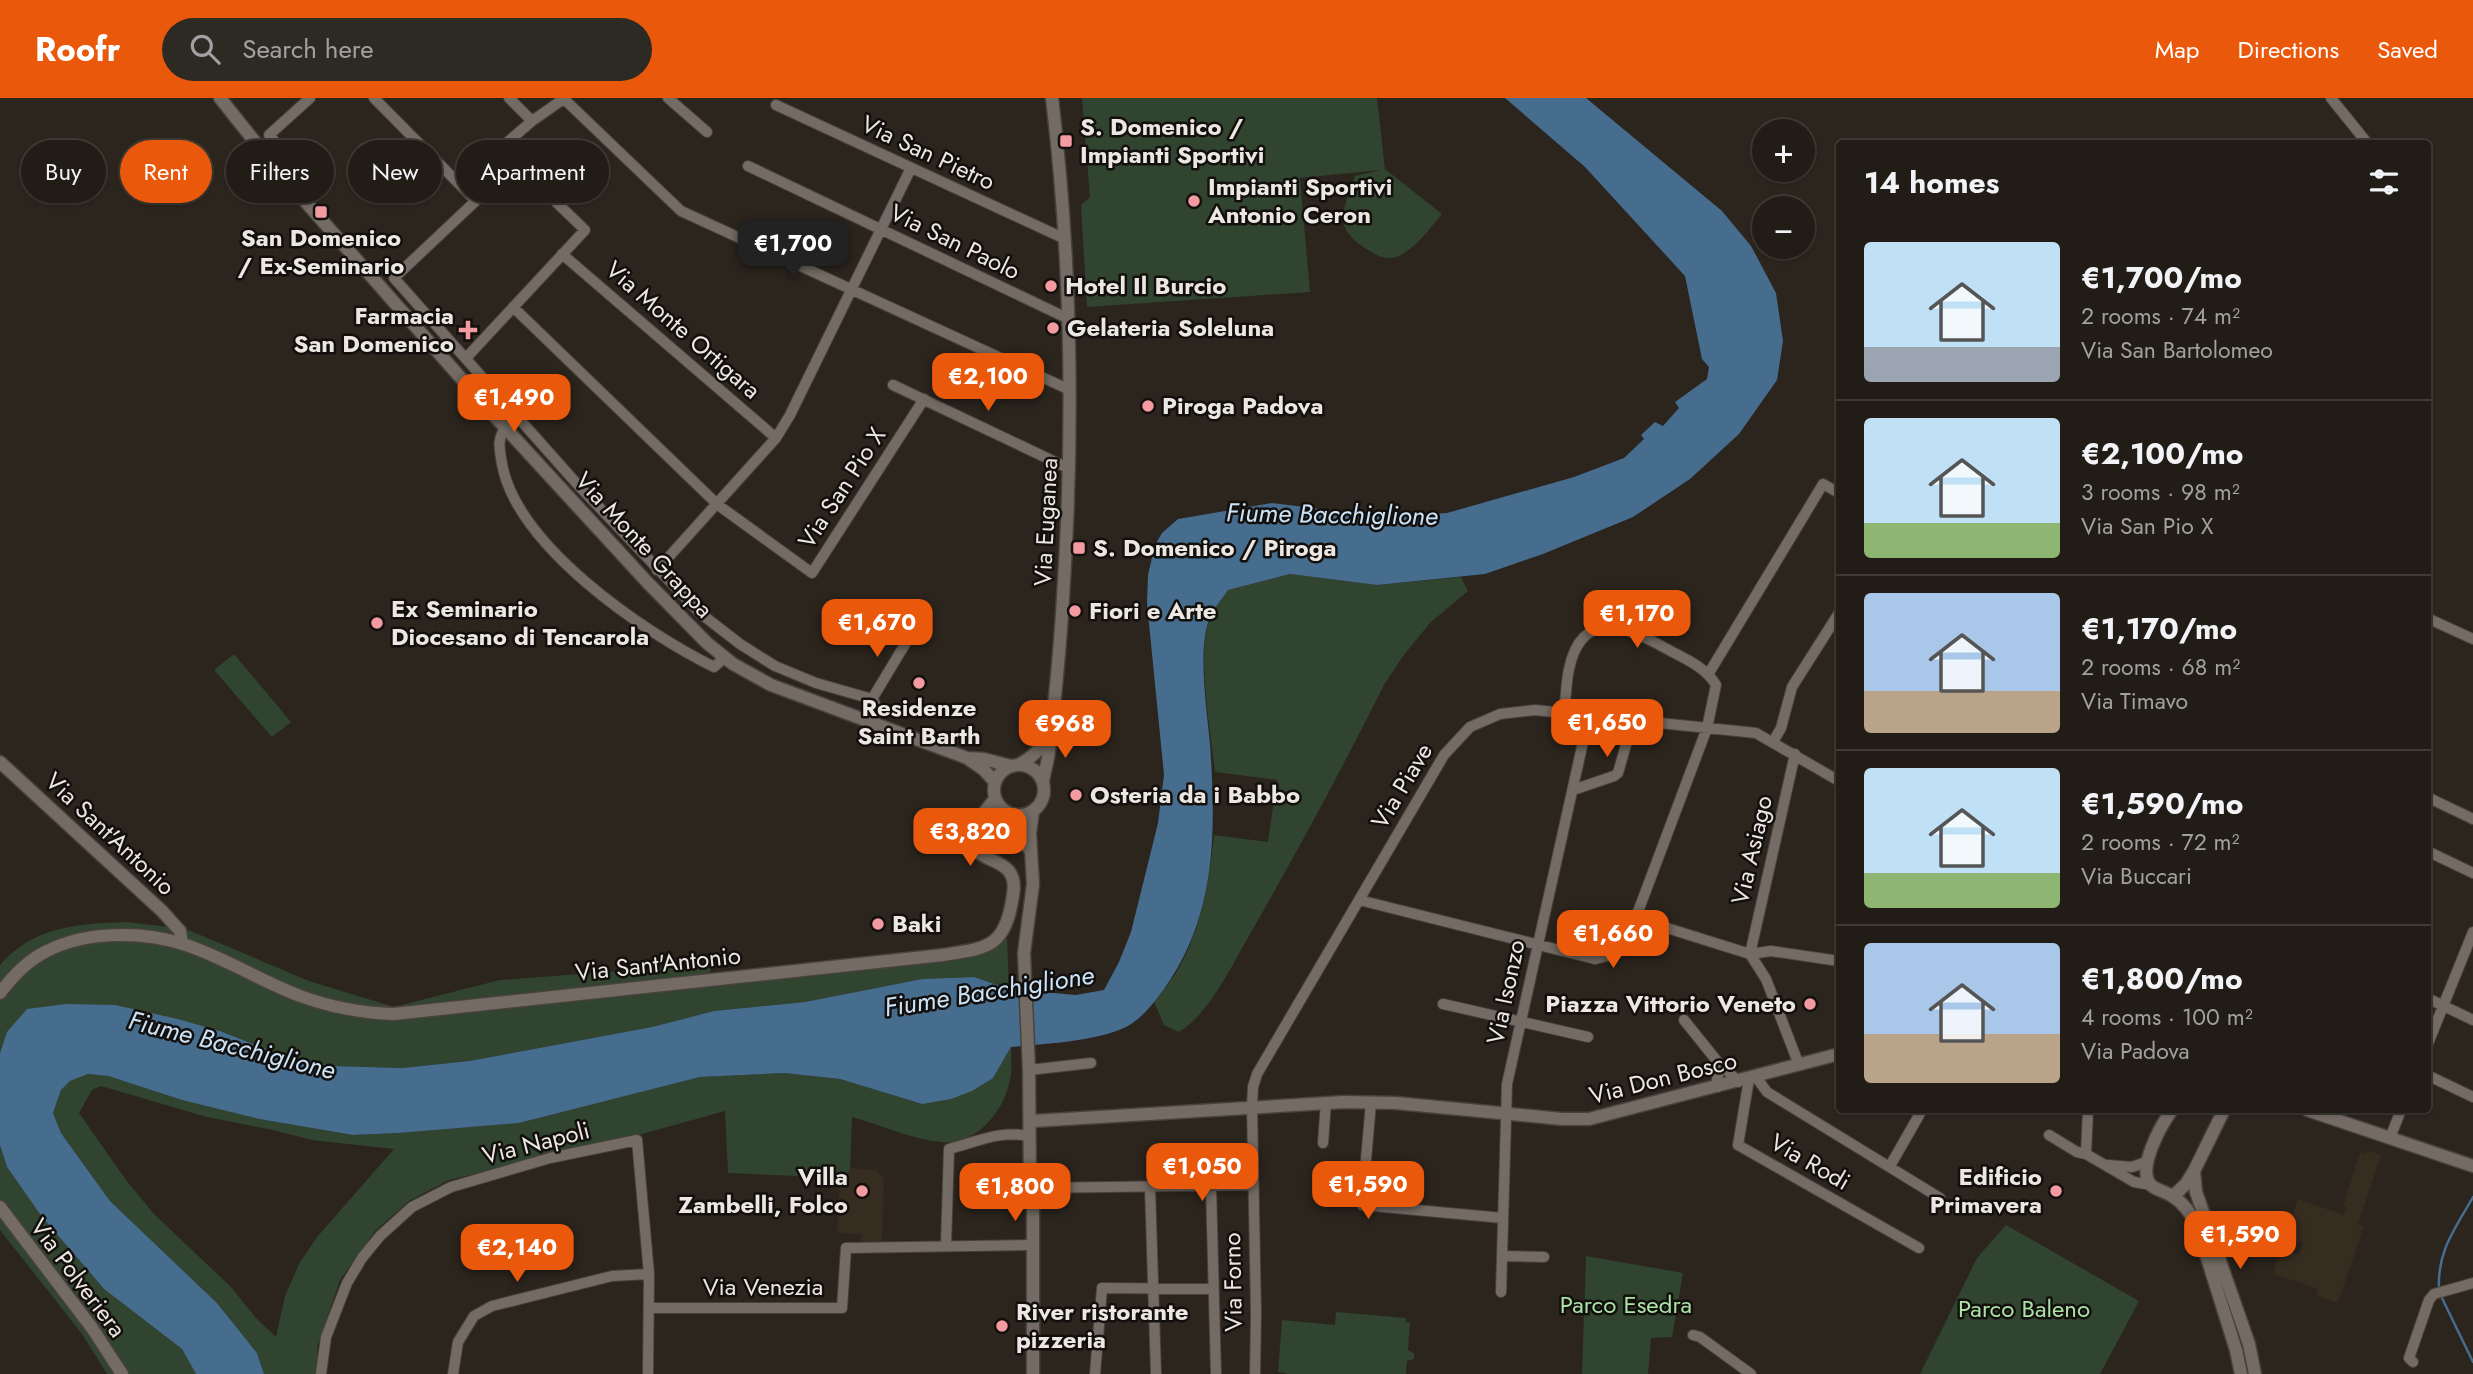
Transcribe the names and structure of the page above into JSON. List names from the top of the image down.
{
  "streets": {
    "street": [
      "Via San Pietro",
      "Via San Paolo",
      "Via Monte Ortigara",
      "Via San Pio X",
      "Via Euganea",
      "Via Monte Grappa",
      "Via Piave",
      "Via Sant'Antonio",
      "Via Asiago",
      "Via Isonzo",
      "Via Don Bosco",
      "Via Napoli",
      "Via Rodi",
      "Via Polveriera",
      "Via Forno",
      "Via Venezia"
    ]
  },
  "crossings": [
    ["Via San Pietro", "Via Euganea"],
    ["Via San Paolo", "Via Euganea"],
    ["Via Euganea", "Via Monte Grappa"],
    ["Via Euganea", "Via Sant'Antonio"],
    ["Via Monte Grappa", "Via Sant'Antonio"],
    ["Via Piave", "Via Asiago"],
    ["Via Piave", "Via Isonzo"],
    ["Via Piave", "Via Don Bosco"],
    ["Via Piave", "Via Forno"],
    ["Via Isonzo", "Via Don Bosco"],
    ["Via Don Bosco", "Via Rodi"],
    ["Via Don Bosco", "Via Forno"],
    ["Via Napoli", "Via Venezia"]
  ],
  "water": ["Fiume Bacchiglione"],
  "parks": ["Parco Esedra", "Parco Baleno"],
  "places": {
    "transit": ["S. Domenico / Impianti Sportivi", "San Domenico / Ex-Seminario", "S. Domenico / Piroga"],
    "other": [
      "Impianti Sportivi Antonio Ceron",
      "Hotel Il Burcio",
      "Gelateria Soleluna",
      "Piroga Padova",
      "Fiori e Arte",
      "Ex Seminario Diocesano di Tencarola",
      "Residenze Saint Barth",
      "Osteria da i Babbo",
      "Baki",
      "Piazza Vittorio Veneto",
      "Villa Zambelli, Folco",
      "Edificio Primavera",
      "River ristorante pizzeria"
    ],
    "health": ["Farmacia San Domenico"]
  },
  "page": {
    "header": "Roofr",
    "search": "Search here",
    "nav": ["Map", "Directions", "Saved"],
    "map_buttons": ["+", "−"],
    "chip": [
      "Buy",
      "Rent",
      "Filters",
      "New",
      "Apartment"
    ],
    "heading": "14 homes",
    "price": [
      "€1,700",
      "€2,100",
      "€1,490",
      "€1,170",
      "€1,670",
      "€1,650",
      "€968",
      "€3,820",
      "€1,660",
      "€1,050",
      "€1,590",
      "€1,800",
      "€1,590",
      "€2,140"
    ],
    "list": [
      {
        "name": "€1,700/mo",
        "note": "2 rooms · 74 m² · Via San Bartolomeo"
      },
      {
        "name": "€2,100/mo",
        "note": "3 rooms · 98 m² · Via San Pio X"
      },
      {
        "name": "€1,170/mo",
        "note": "2 rooms · 68 m² · Via Timavo"
      },
      {
        "name": "€1,590/mo",
        "note": "2 rooms · 72 m² · Via Buccari"
      },
      {
        "name": "€1,800/mo",
        "note": "4 rooms · 100 m² · Via Padova"
      }
    ]
  }
}
